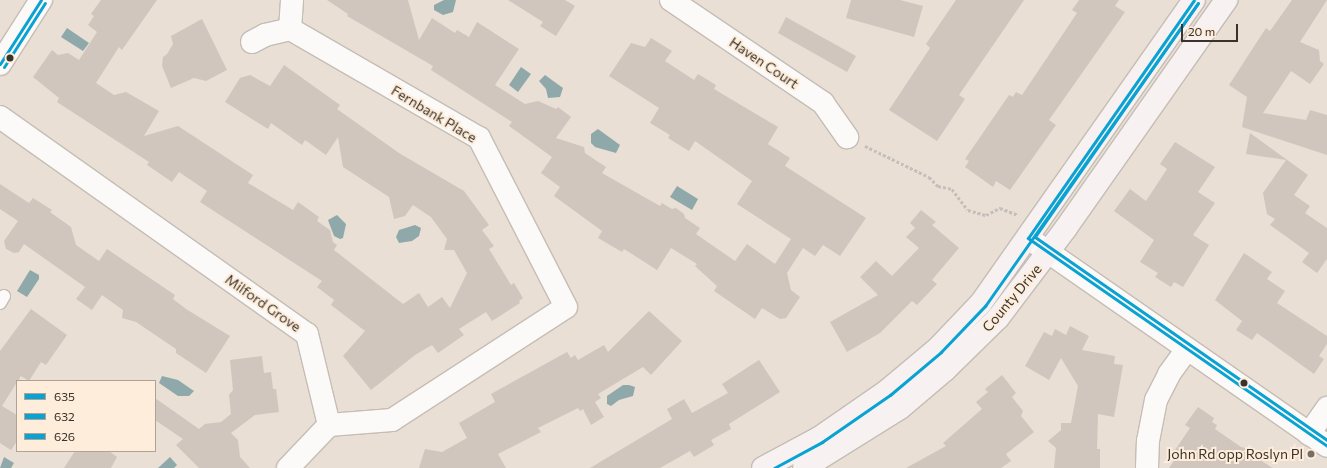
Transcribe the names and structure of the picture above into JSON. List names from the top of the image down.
{
  "streets": {
    "main road": ["County Drive"],
    "street": ["Haven Court", "Fernbank Place", "Milford Grove"]
  },
  "crossings": [
    ["Fernbank Place", "Milford Grove"]
  ],
  "places": ["John Rd opp Roslyn Pl"],
  "lines": ["transit line 635", "transit line 632", "transit line 626"],
  "legend": ["635", "632", "626"],
  "scale_bar": "20 m"
}
